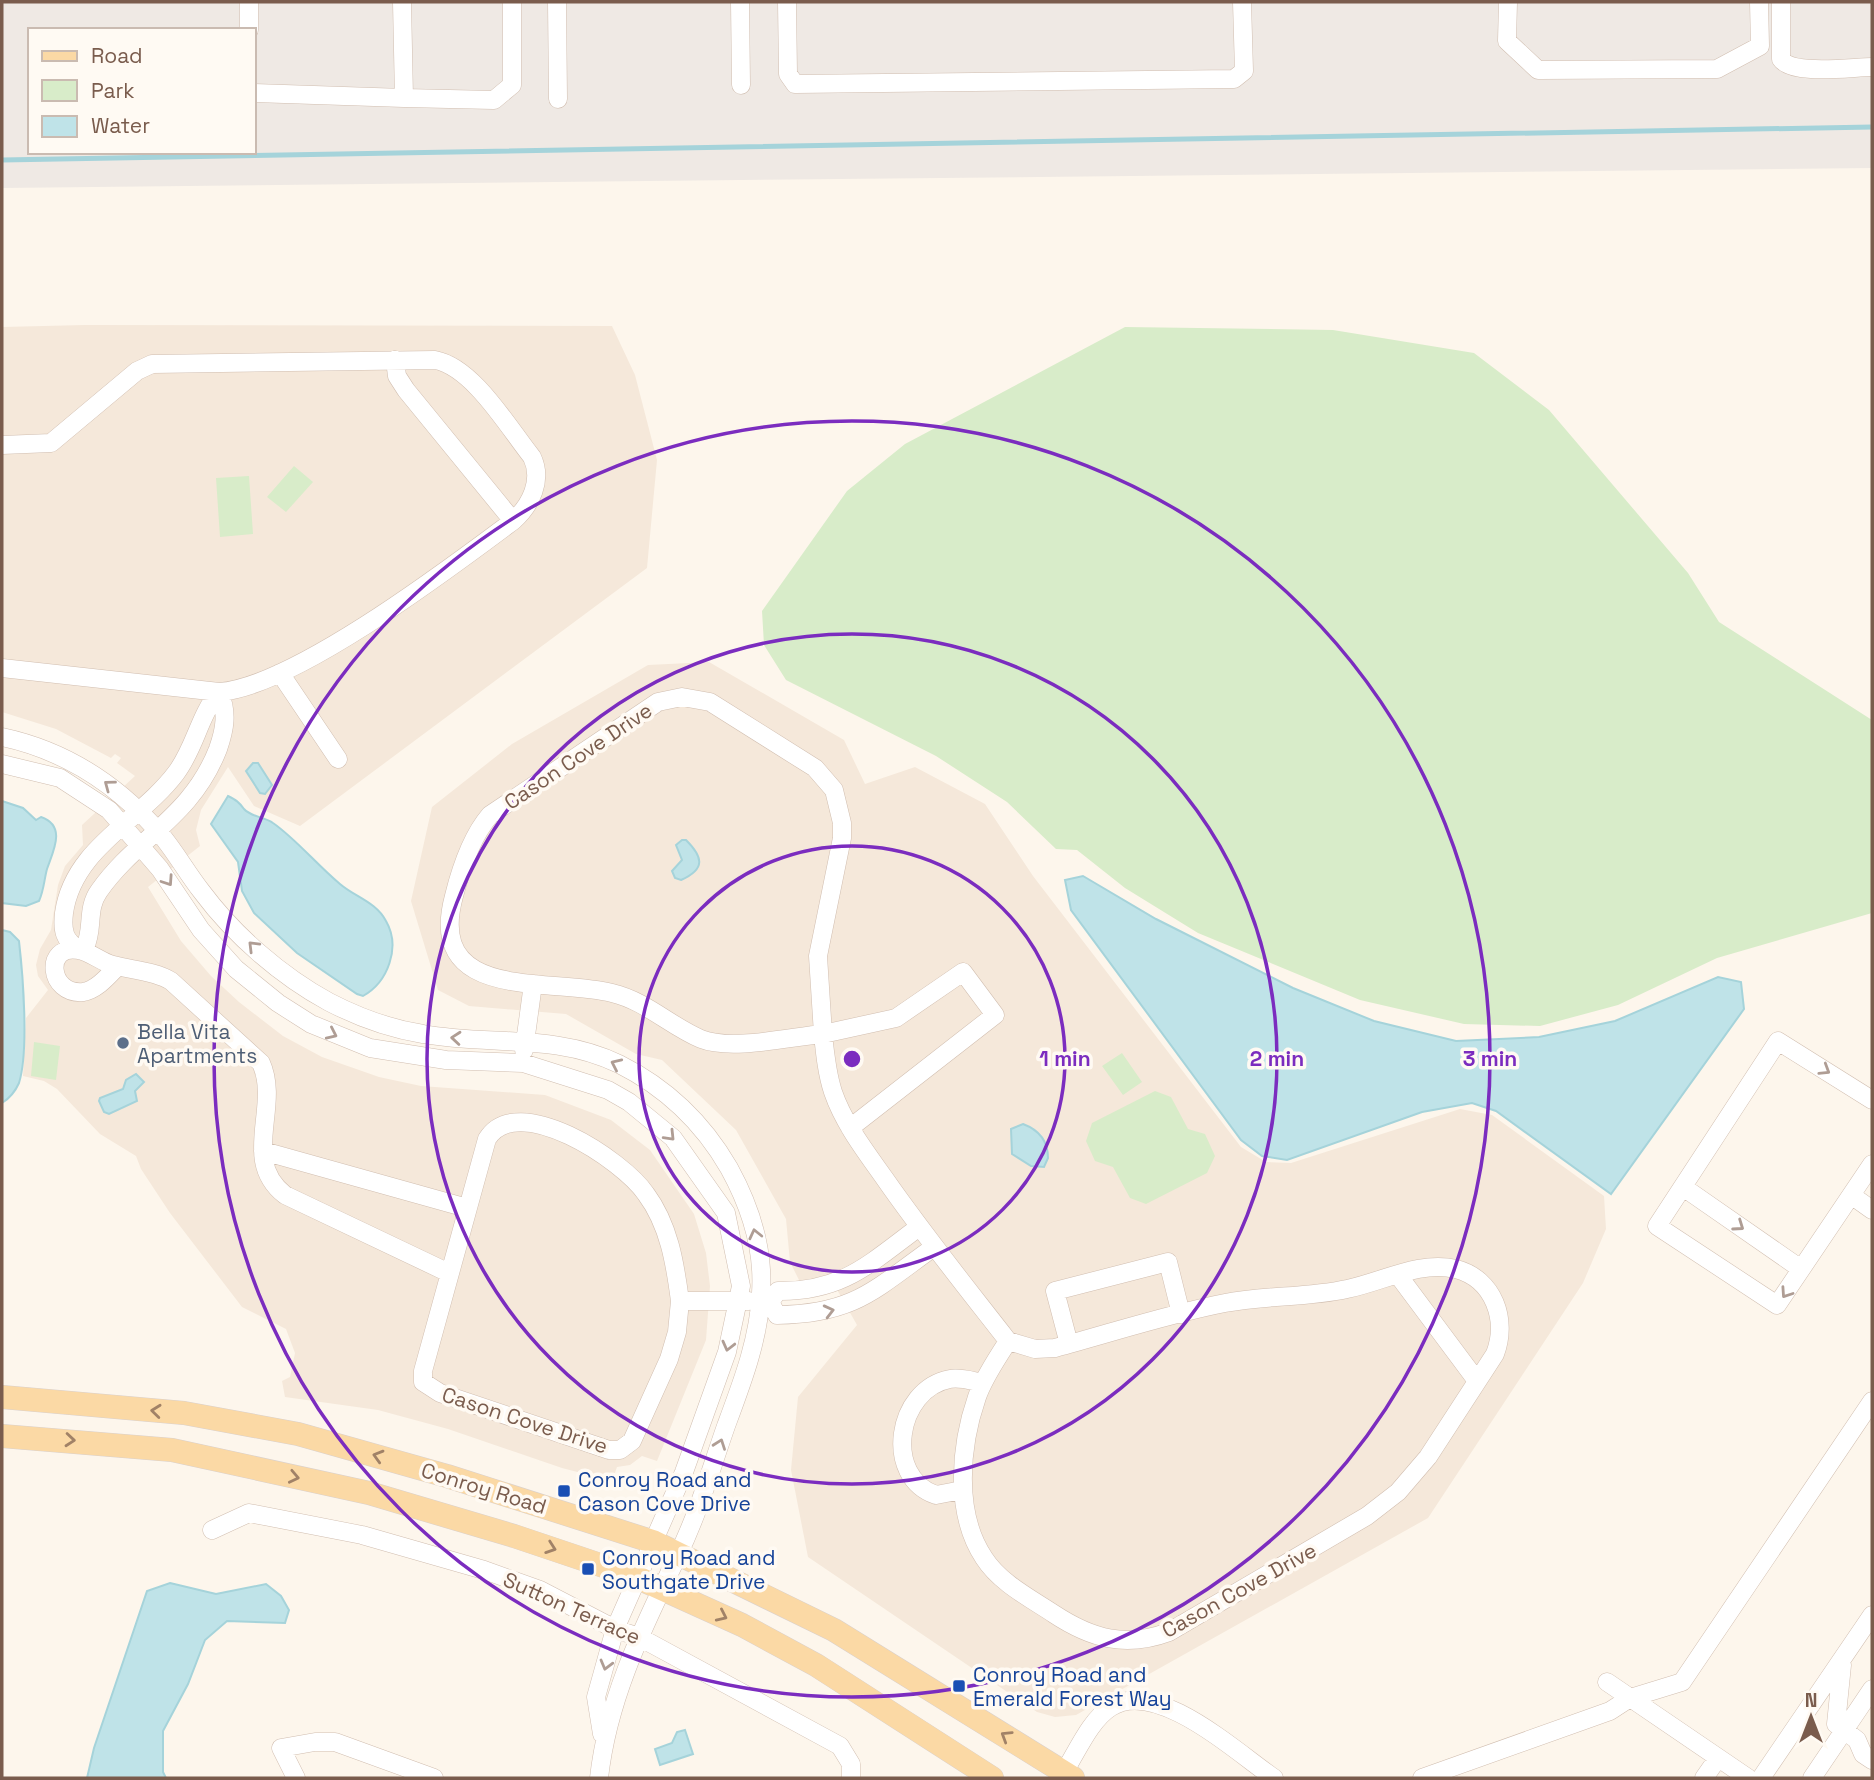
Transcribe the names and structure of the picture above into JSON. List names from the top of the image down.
{
  "streets": {
    "main road": ["Conroy Road"],
    "street": ["Cason Cove Drive", "Sutton Terrace"]
  },
  "places": {
    "other": ["Bella Vita Apartments"],
    "transit": ["Conroy Road and Cason Cove Drive", "Conroy Road and Southgate Drive", "Conroy Road and Emerald Forest Way"]
  },
  "legend": ["Road", "Park", "Water"],
  "north": "top",
  "rings": ["1 min", "2 min", "3 min"]
}
